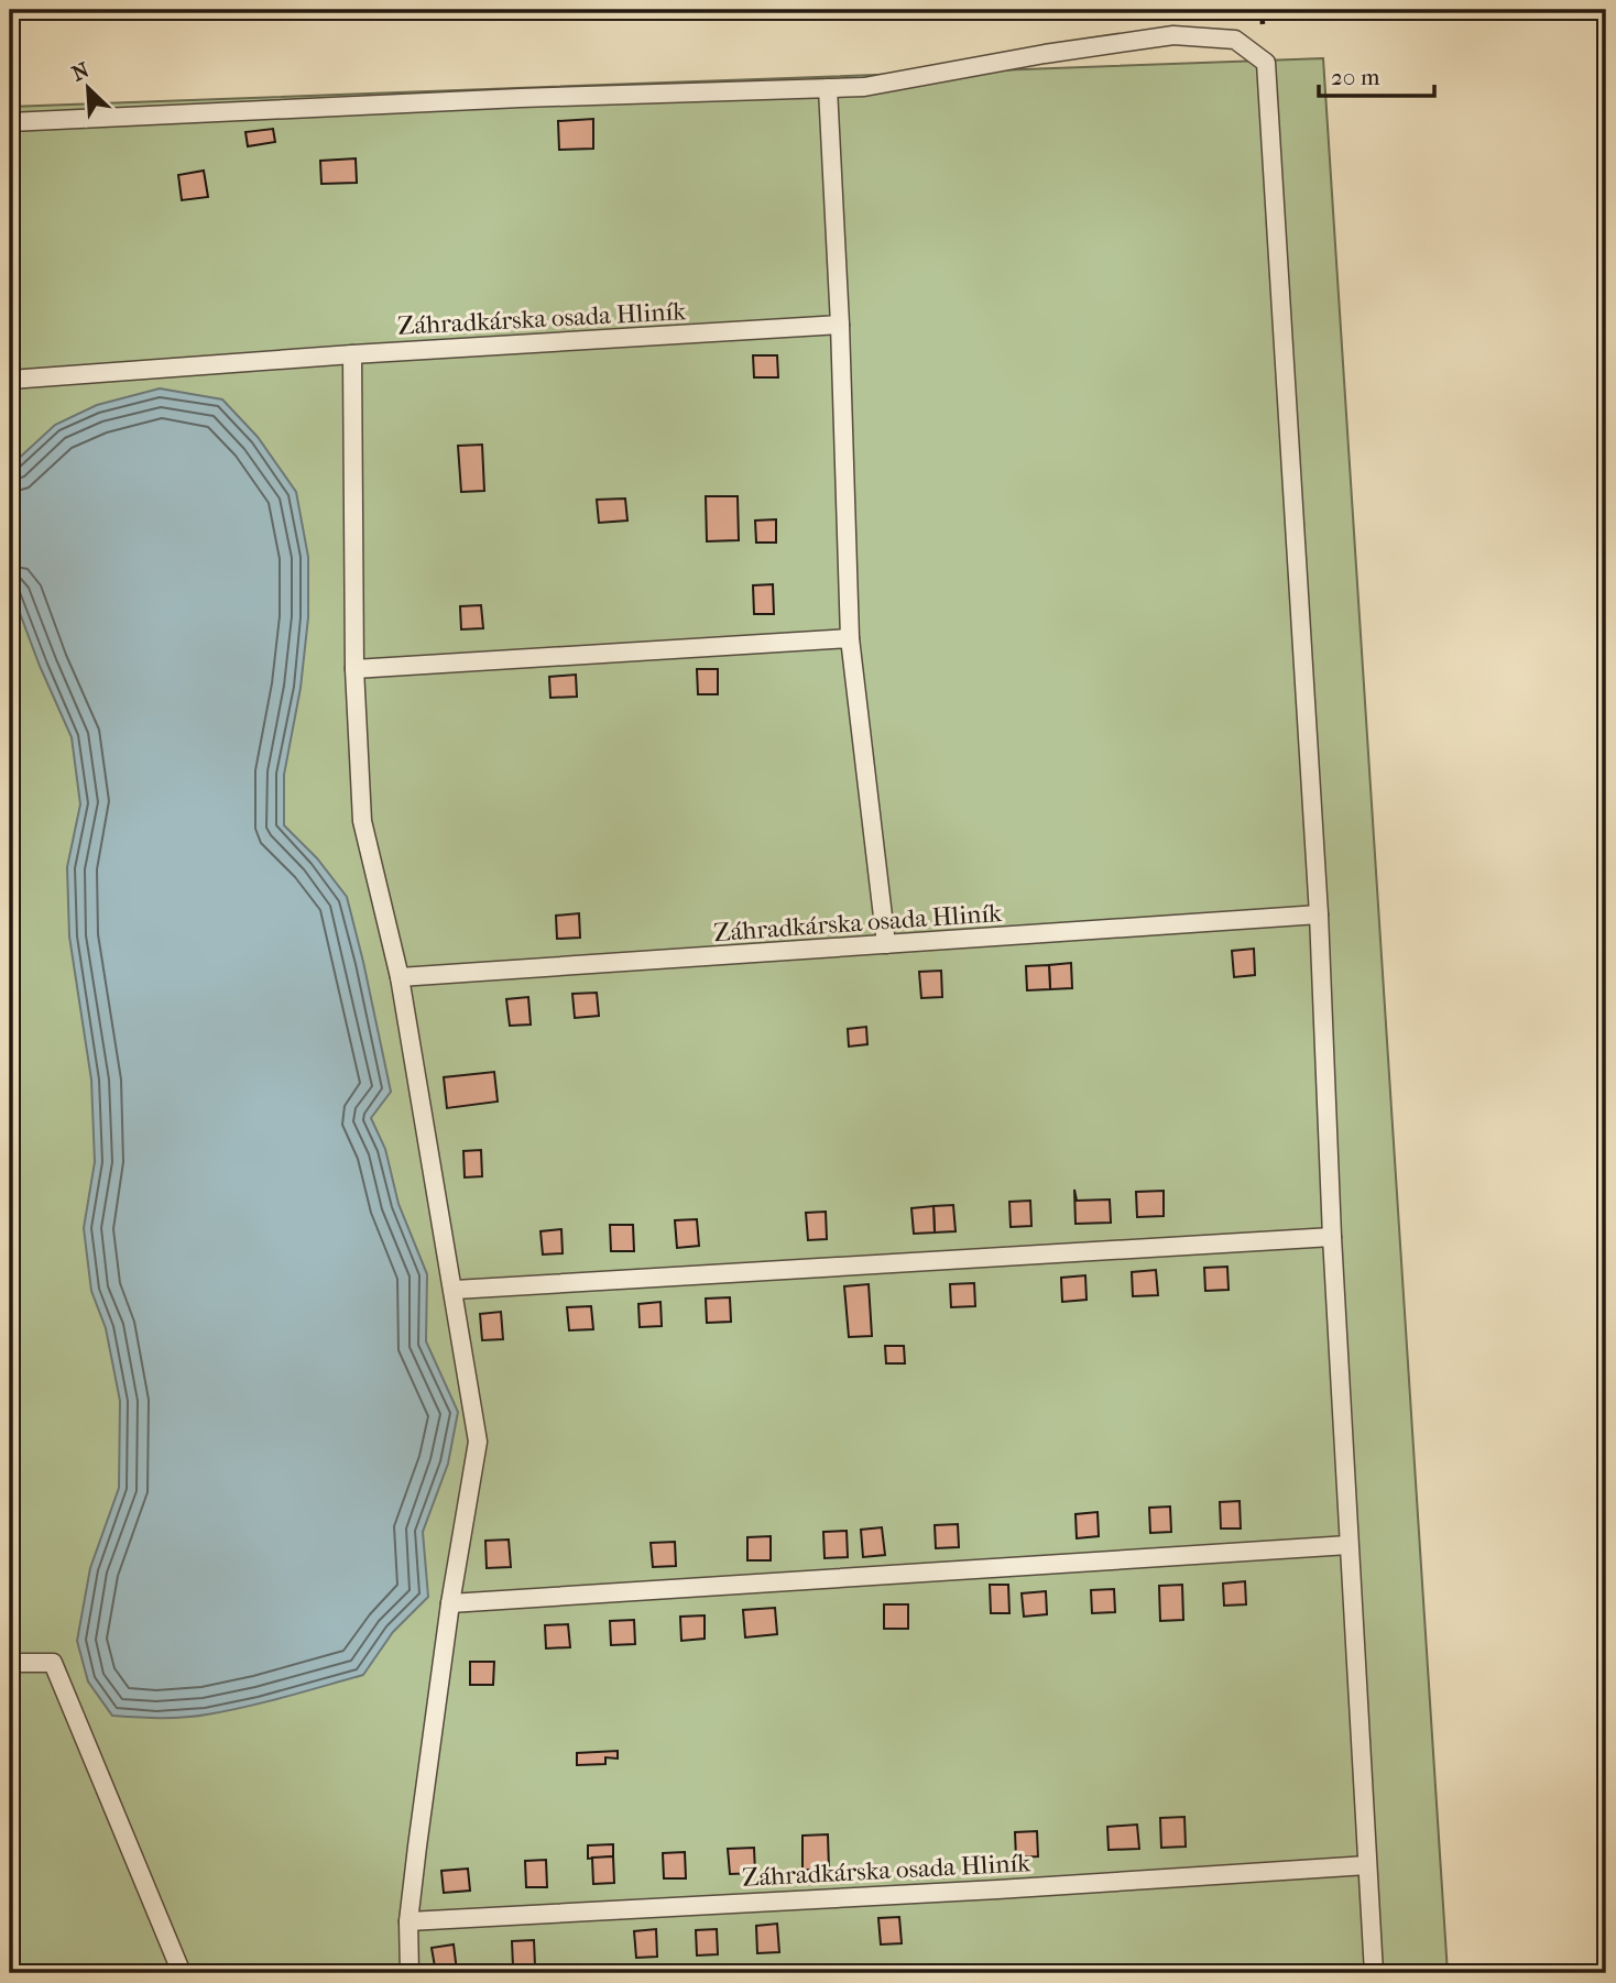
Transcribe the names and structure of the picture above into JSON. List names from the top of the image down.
{
  "streets": {
    "lane": ["Záhradkárska osada Hliník"]
  },
  "scale_bar": "20 m",
  "north": "top left"
}
